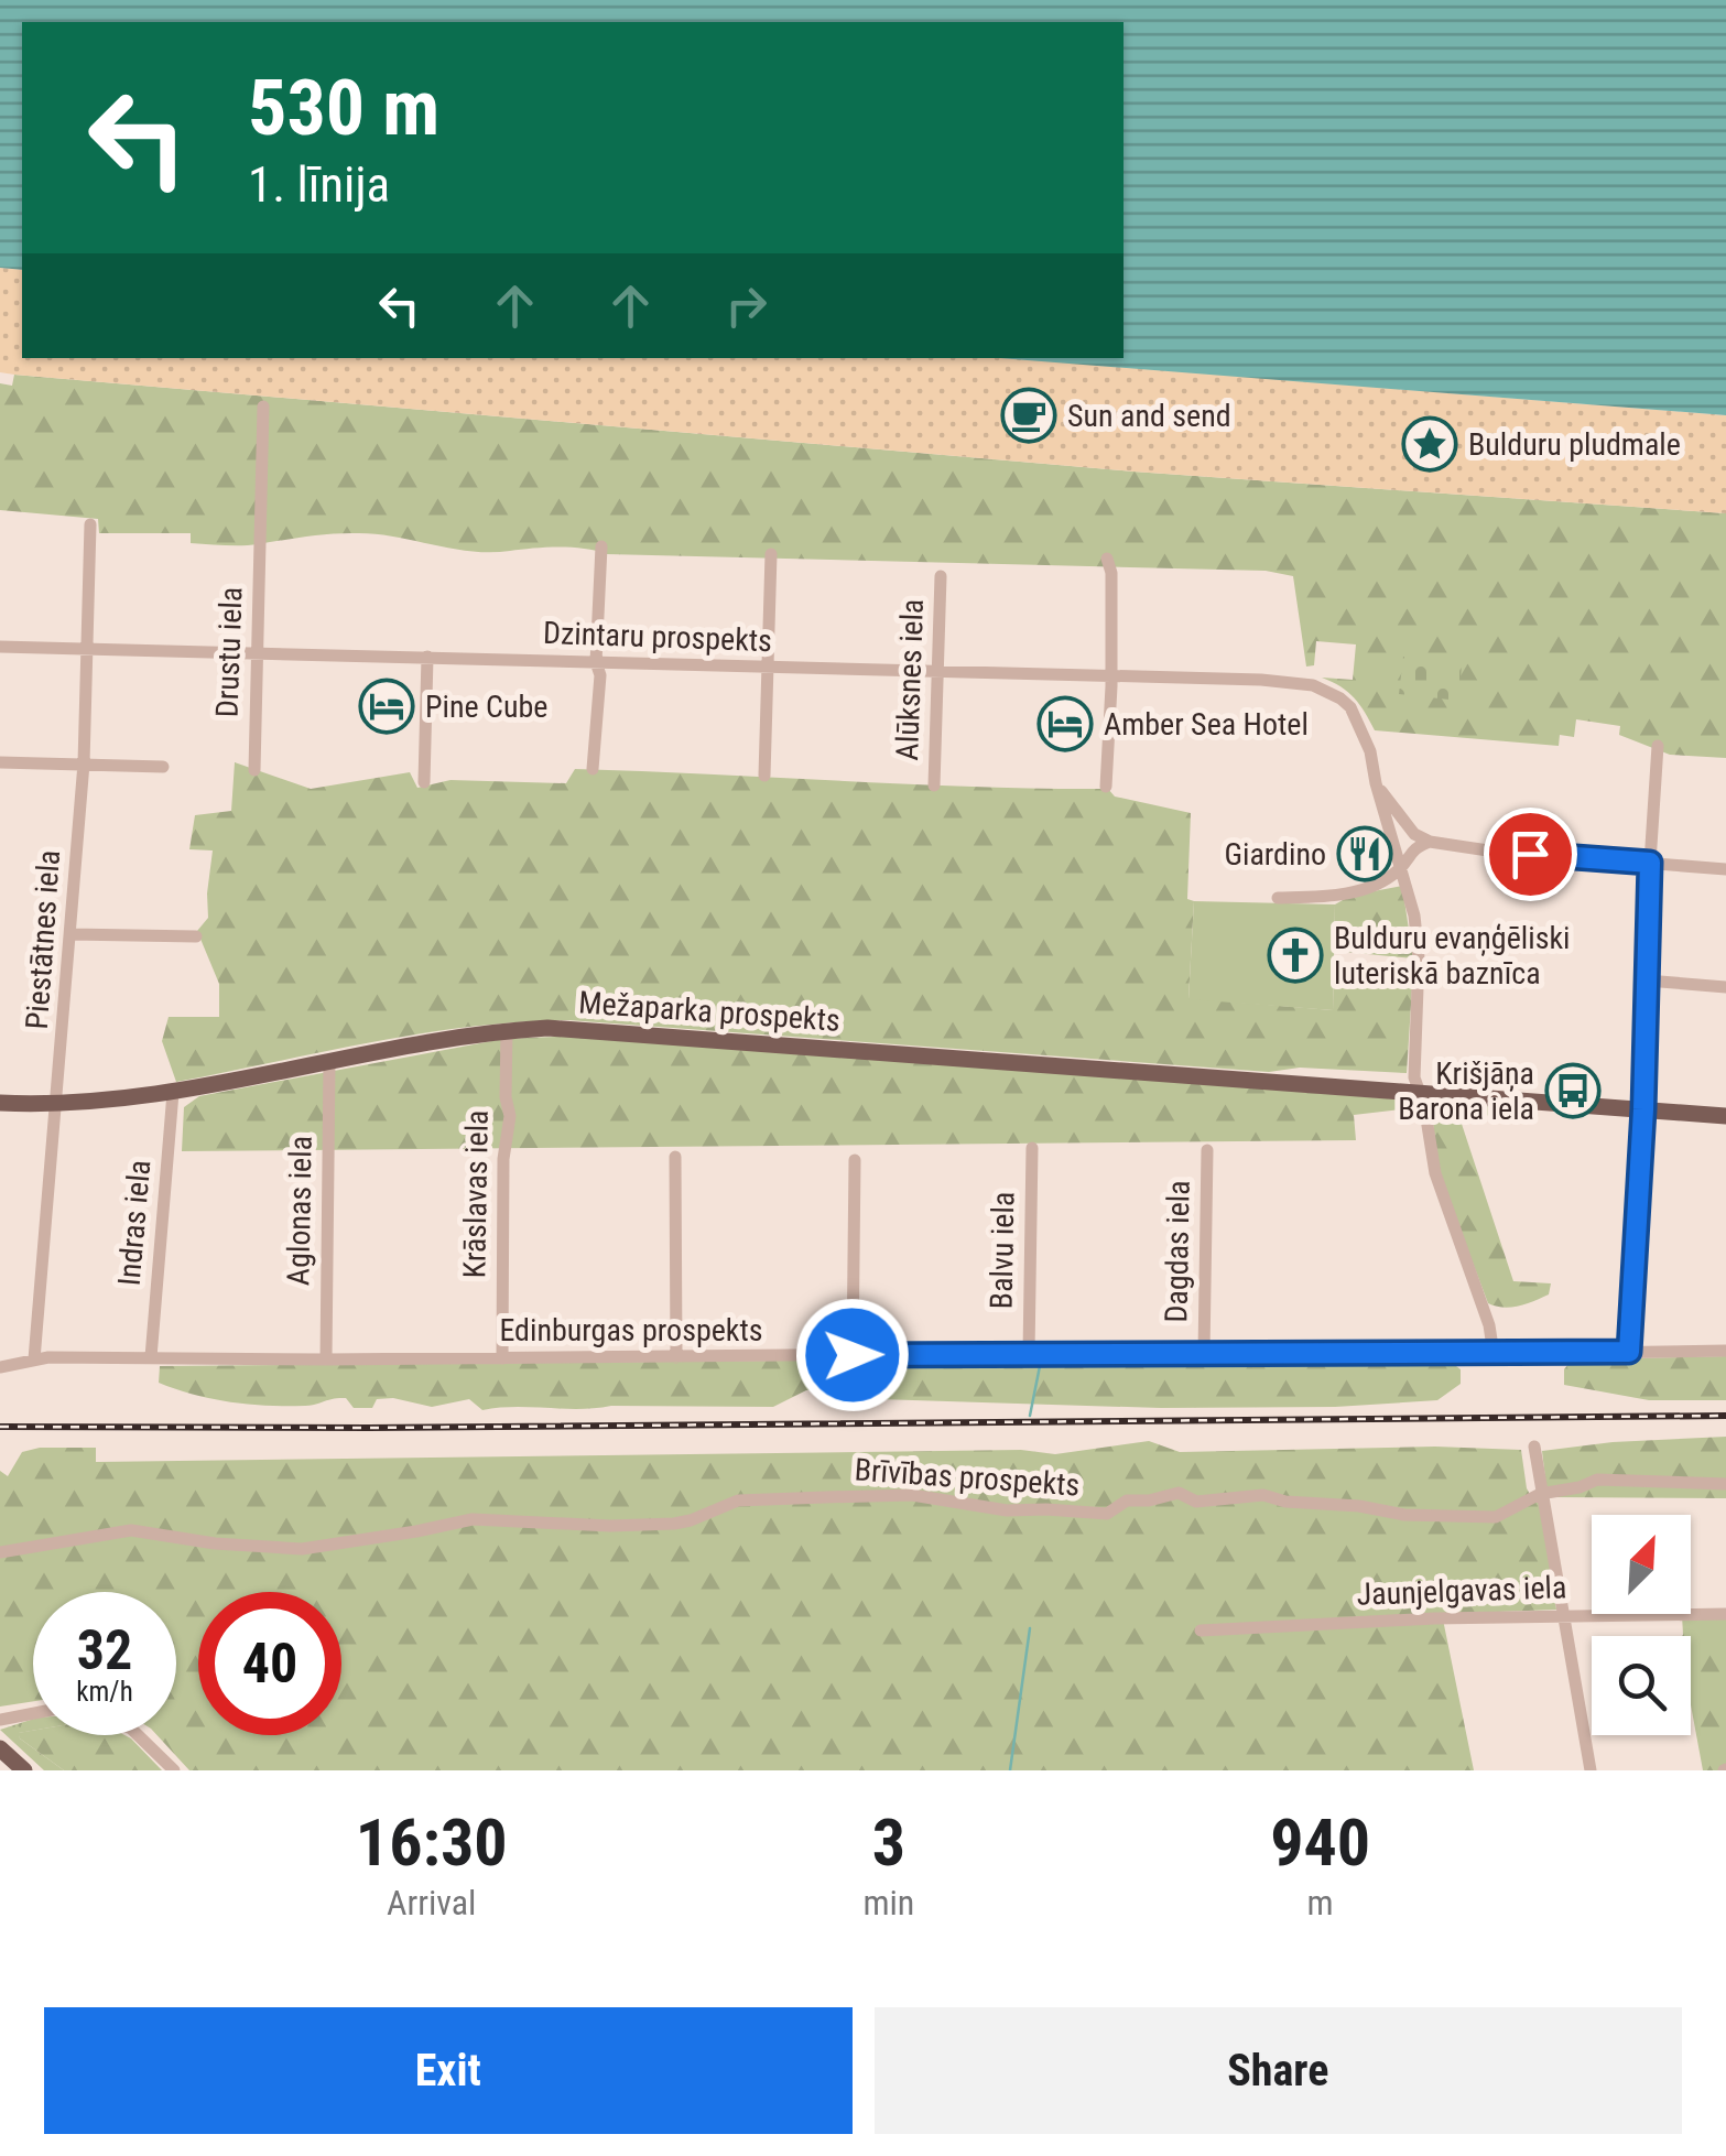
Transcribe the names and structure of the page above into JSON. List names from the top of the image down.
{
  "streets": {
    "main road": ["Mežaparka prospekts"],
    "street": [
      "Dzintaru prospekts",
      "Drustu iela",
      "Alūksnes iela",
      "Piestātnes iela",
      "Krāslavas iela",
      "Aglonas iela",
      "Indras iela",
      "Balvu iela",
      "Dagdas iela",
      "Edinburgas prospekts",
      "Brīvības prospekts",
      "Jaunjelgavas iela"
    ]
  },
  "crossings": [
    ["Dzintaru prospekts", "Drustu iela"],
    ["Dzintaru prospekts", "Alūksnes iela"],
    ["Dzintaru prospekts", "Piestātnes iela"],
    ["Piestātnes iela", "Mežaparka prospekts"],
    ["Piestātnes iela", "Edinburgas prospekts"],
    ["Mežaparka prospekts", "Krāslavas iela"],
    ["Mežaparka prospekts", "Aglonas iela"],
    ["Mežaparka prospekts", "Indras iela"],
    ["Krāslavas iela", "Edinburgas prospekts"],
    ["Aglonas iela", "Edinburgas prospekts"],
    ["Indras iela", "Edinburgas prospekts"],
    ["Balvu iela", "Edinburgas prospekts"],
    ["Dagdas iela", "Edinburgas prospekts"]
  ],
  "places": {
    "cafe": ["Sun and send"],
    "place": ["Bulduru pludmale"],
    "hotel": ["Pine Cube", "Amber Sea Hotel"],
    "restaurant": ["Giardino"],
    "church": ["Bulduru evaņģēliski luteriskā baznīca"],
    "bus stop": ["Krišjāņa Barona iela"]
  },
  "north": "top right",
  "page": {
    "turn": ["530 m", "1. līnija"],
    "speed": "32 km/h",
    "limit": "40",
    "eta": [
      "16:30",
      "Arrival",
      "3",
      "min",
      "940",
      "m"
    ],
    "buttons": ["Exit", "Share"]
  }
}
